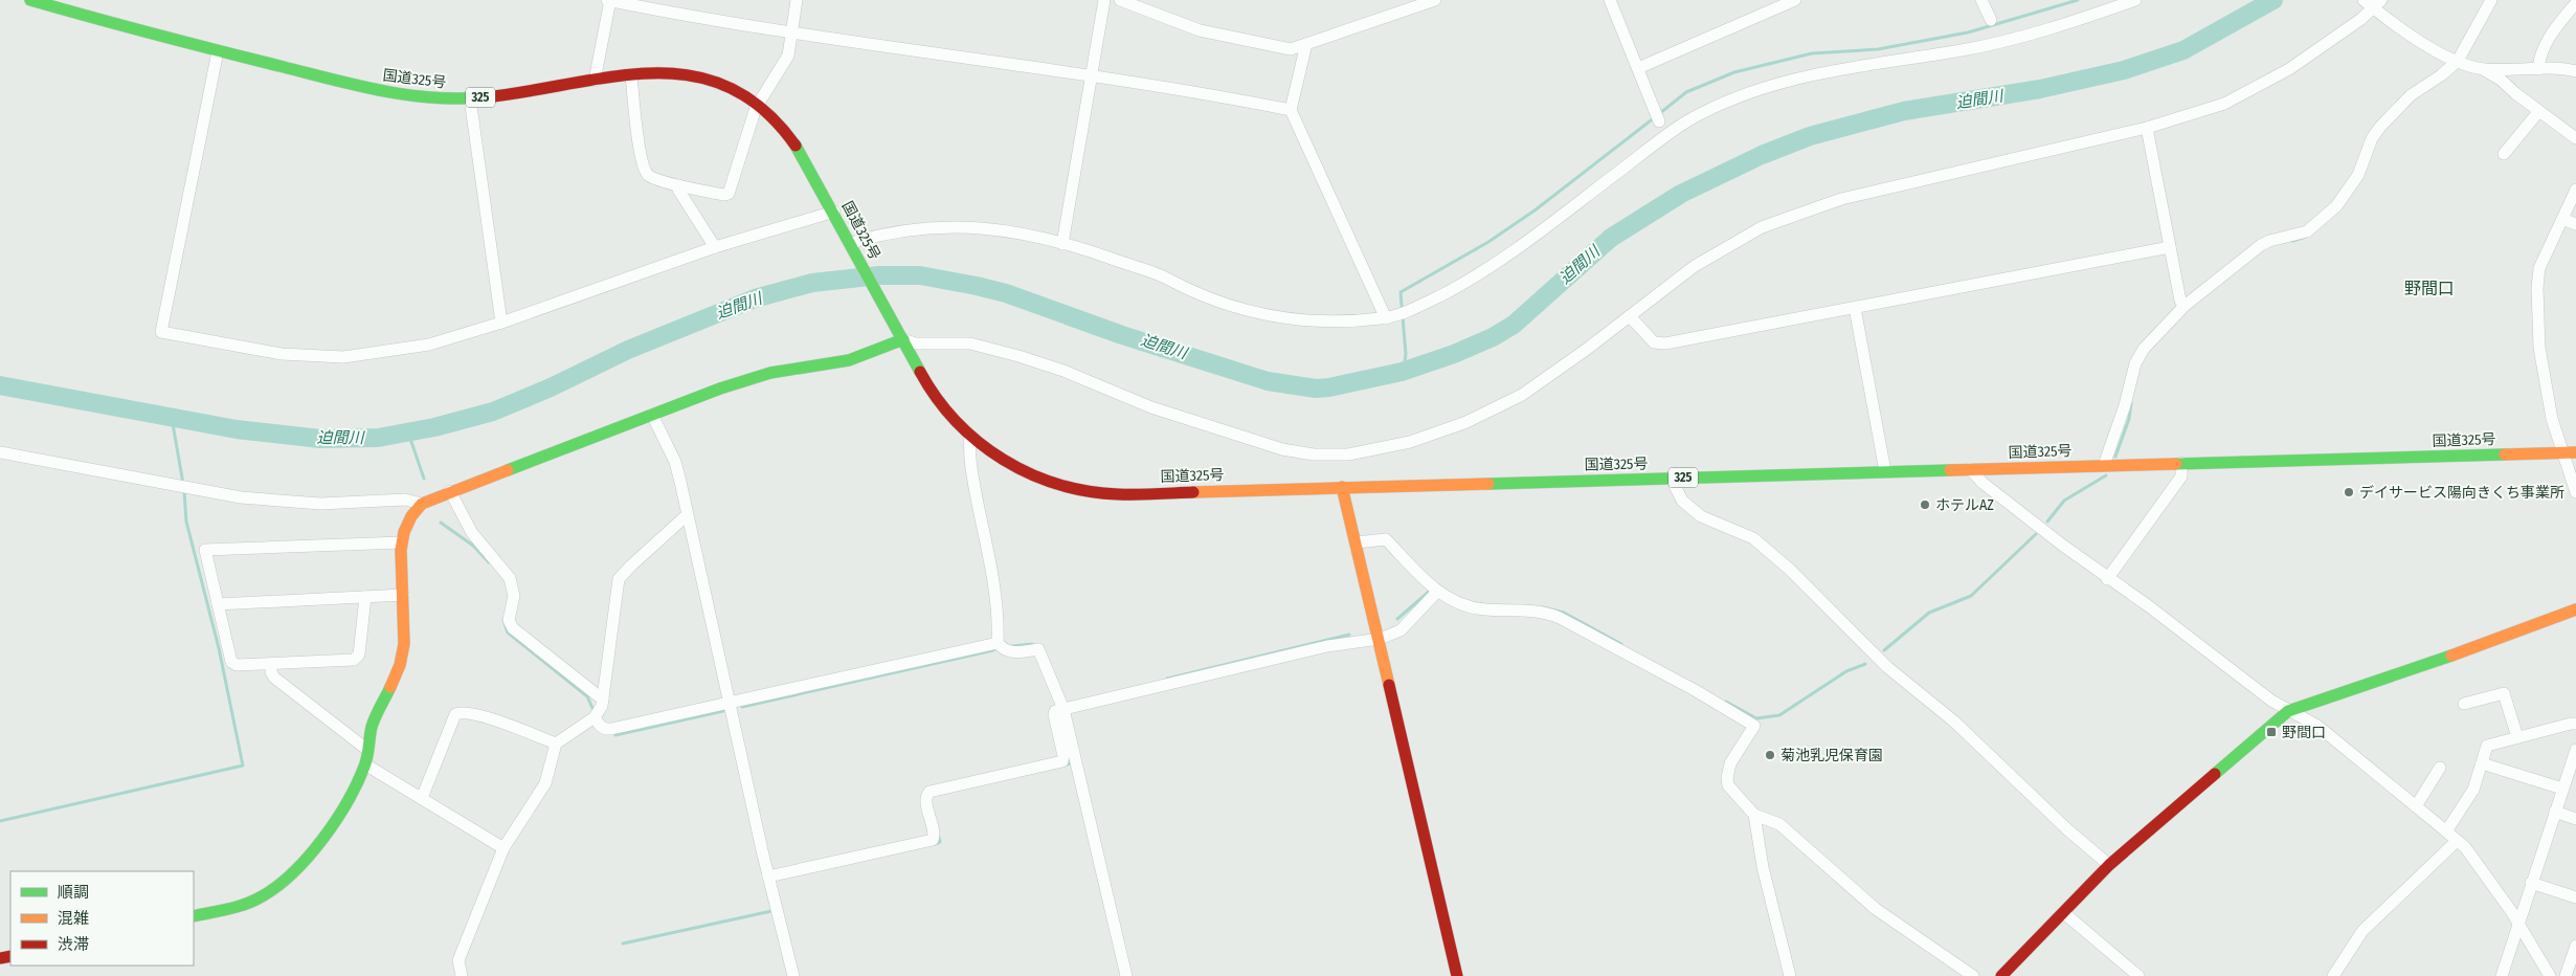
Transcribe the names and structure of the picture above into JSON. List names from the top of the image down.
{
  "streets": {
    "main road": ["国道325号", "325"]
  },
  "districts": ["野間口"],
  "water": ["迫間川"],
  "places": {
    "other": ["デイサービス陽向きくち事業所", "ホテルAZ", "菊池乳児保育園"],
    "transit": ["野間口"]
  },
  "legend": ["順調", "混雑", "渋滞"]
}
